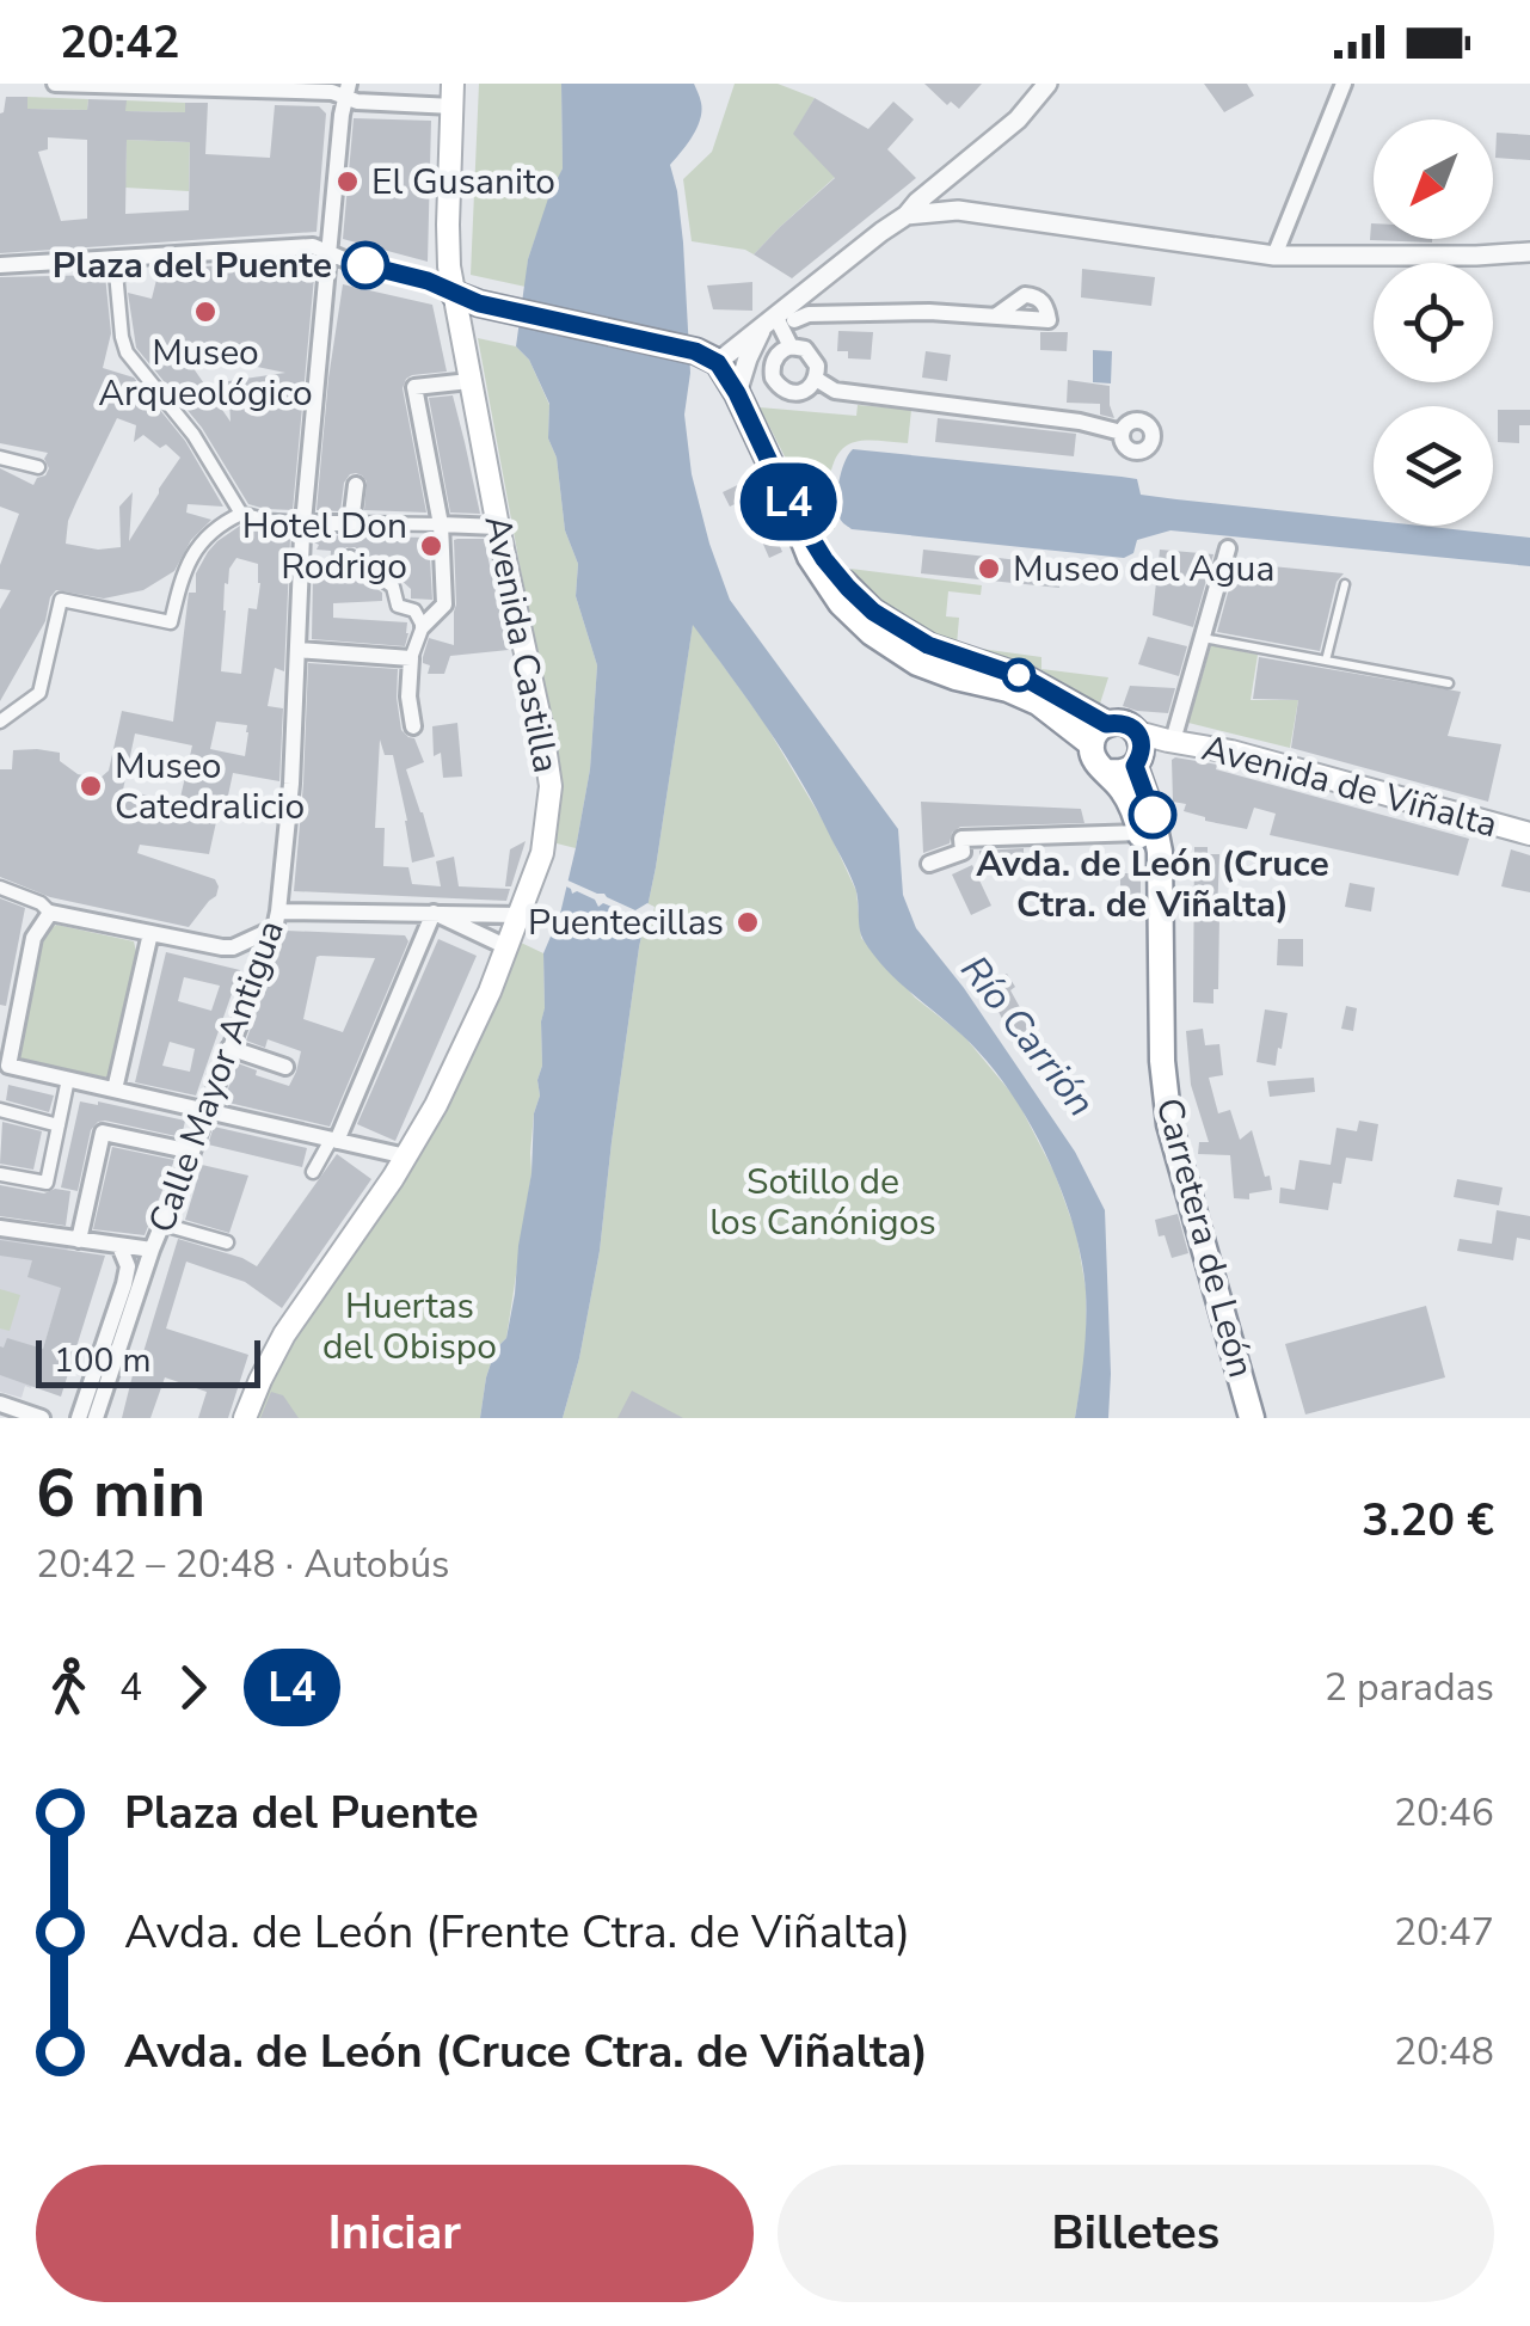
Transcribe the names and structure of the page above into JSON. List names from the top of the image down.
{
  "streets": {
    "highway": ["Carretera de León"],
    "main road": ["Avenida Castilla", "Avenida de Viñalta"],
    "street": ["Calle Mayor Antigua"]
  },
  "water": ["Río Carrión"],
  "parks": ["Sotillo de los Canónigos", "Huertas del Obispo"],
  "places": [
    "El Gusanito",
    "Plaza del Puente",
    "Museo Arqueológico",
    "Hotel Don Rodrigo",
    "Museo del Agua",
    "Museo Catedralicio",
    "Avda. de León (Cruce Ctra. de Viñalta)",
    "Puentecillas"
  ],
  "lines": ["bus line L4"],
  "scale_bar": "100 m",
  "north": "bottom left",
  "page": {
    "status": "20:42",
    "on_map": "L4",
    "scale": "100 m",
    "heading": ["6 min", "20:42 – 20:48 · Autobús", "3.20 €"],
    "legs": ["4", "L4", "2 paradas"],
    "list": [
      {
        "name": "Plaza del Puente",
        "value": "20:46"
      },
      {
        "name": "Avda. de León (Frente Ctra. de Viñalta)",
        "value": "20:47"
      },
      {
        "name": "Avda. de León (Cruce Ctra. de Viñalta)",
        "value": "20:48"
      }
    ],
    "buttons": ["Iniciar", "Billetes"]
  }
}
